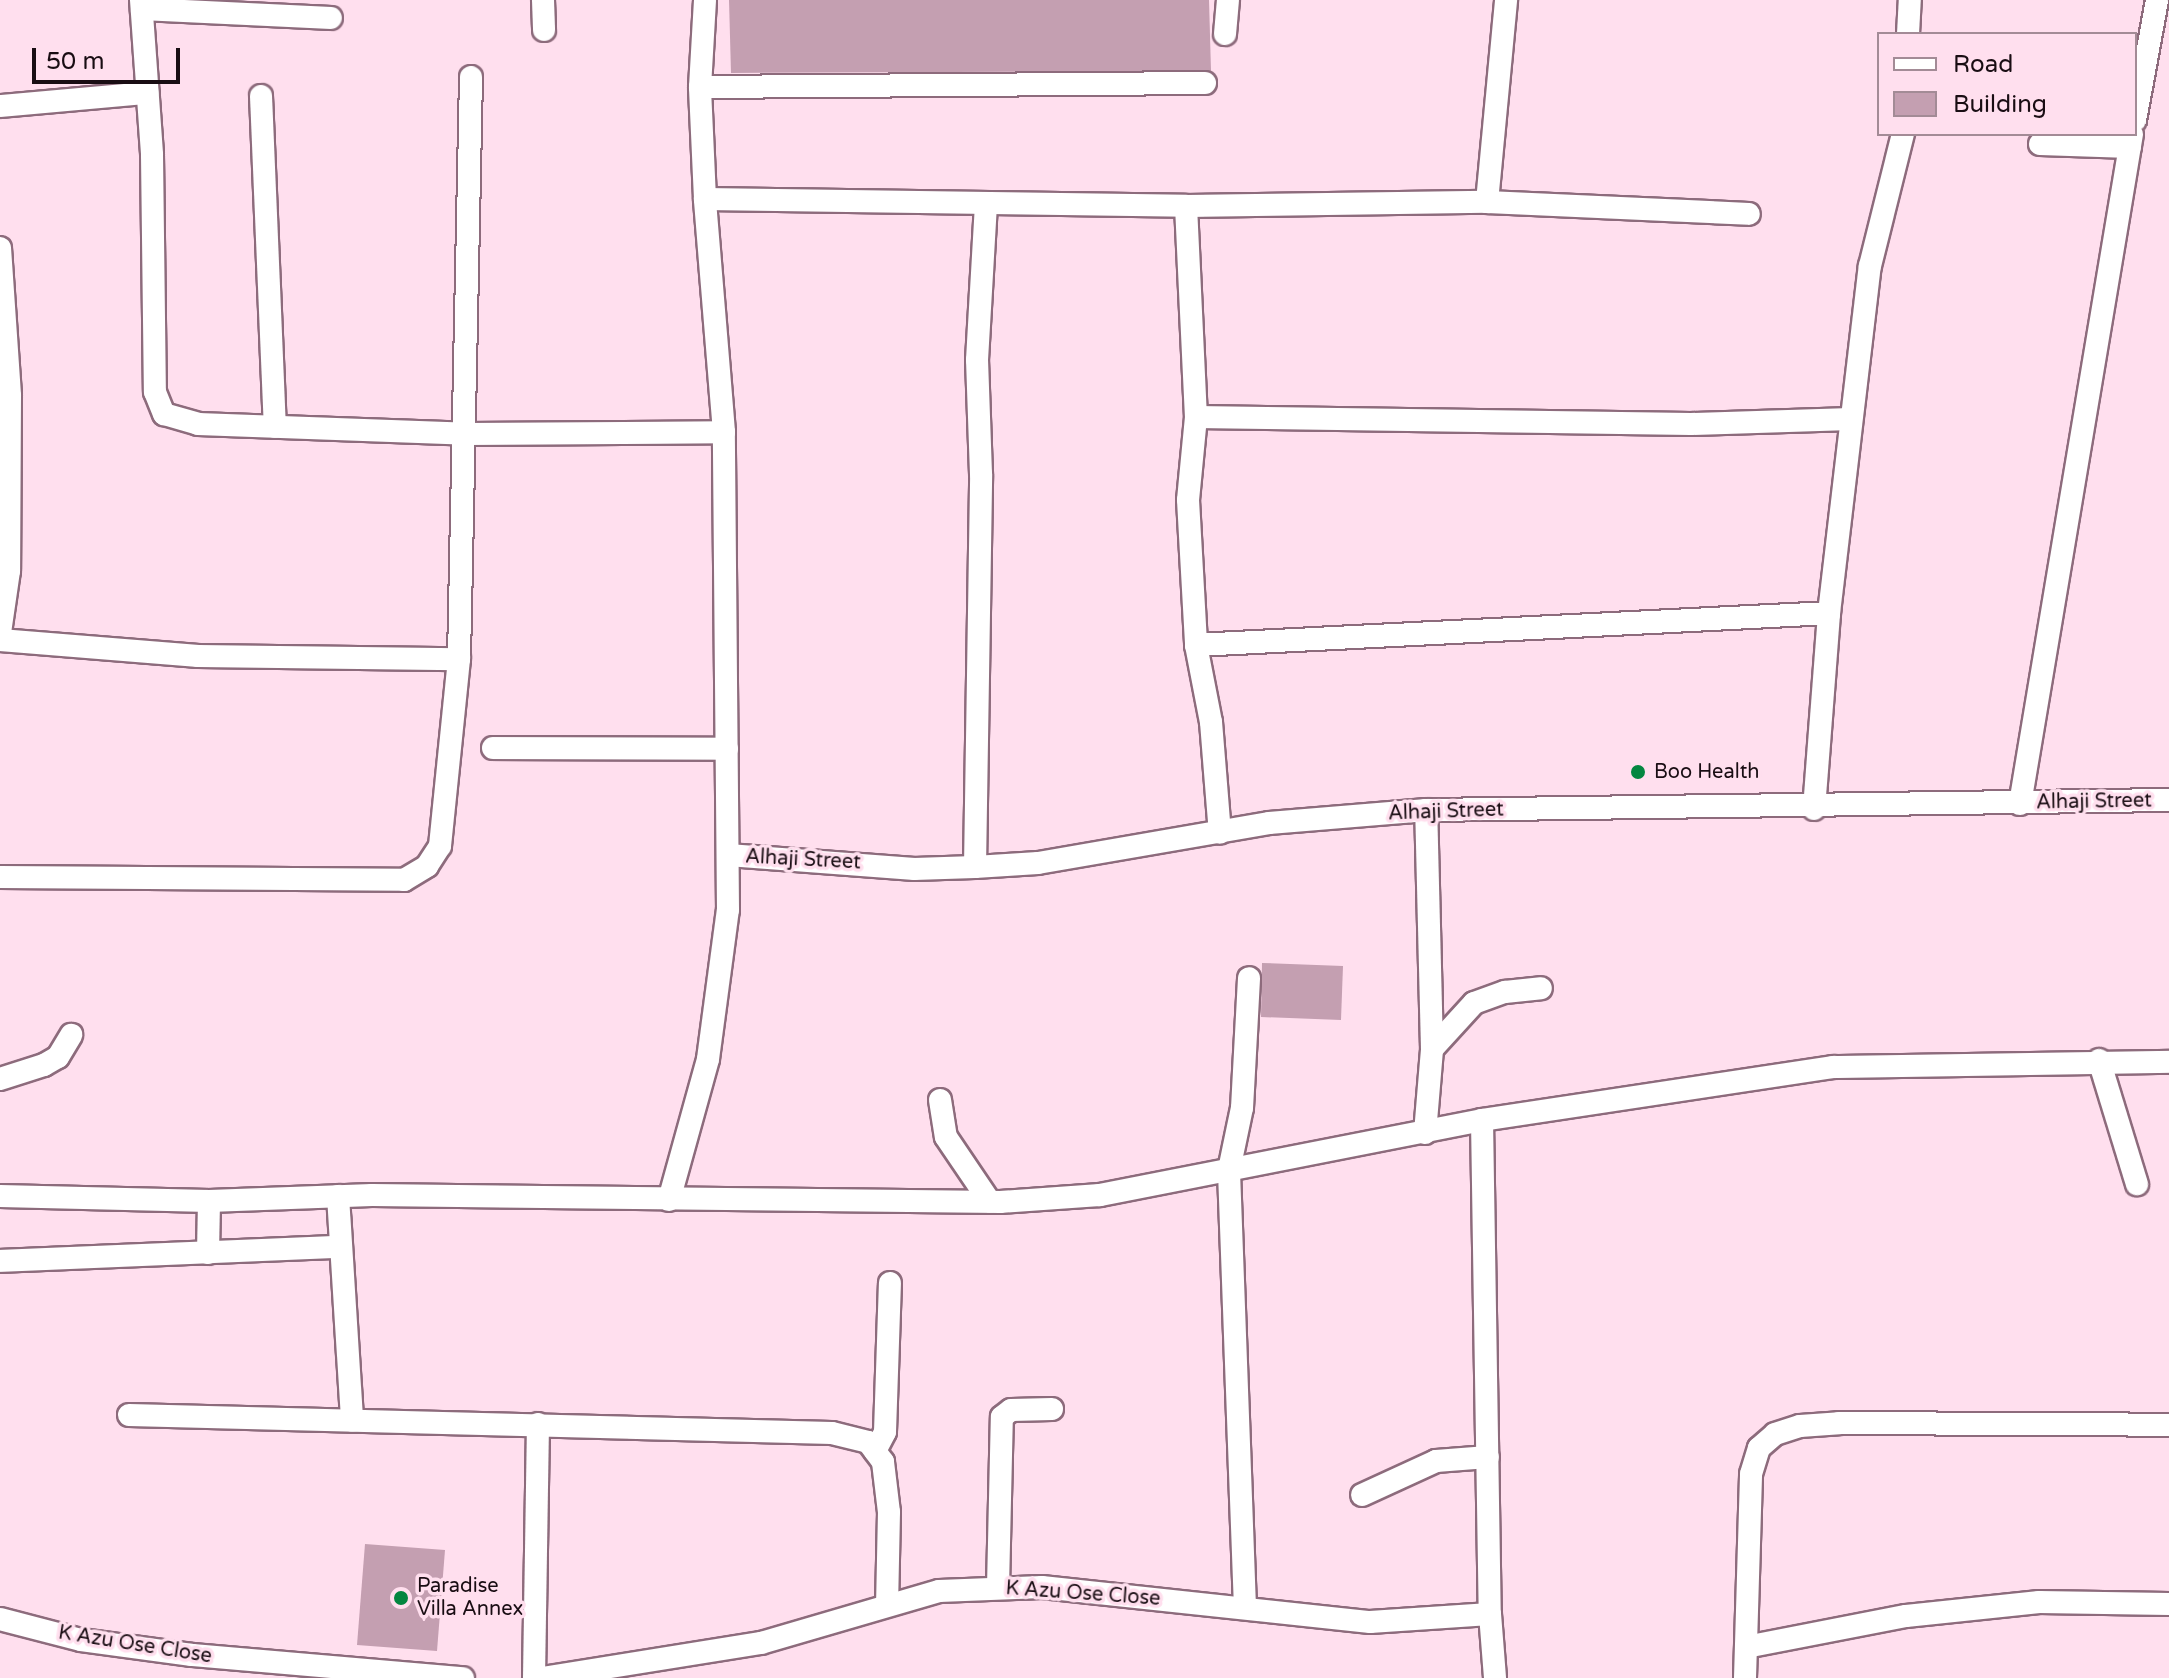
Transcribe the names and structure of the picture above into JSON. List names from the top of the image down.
{
  "streets": {
    "street": ["Alhaji Street", "K Azu Ose Close"]
  },
  "places": ["Boo Health", "Paradise Villa Annex"],
  "legend": ["Road", "Building"],
  "scale_bar": "50 m"
}
